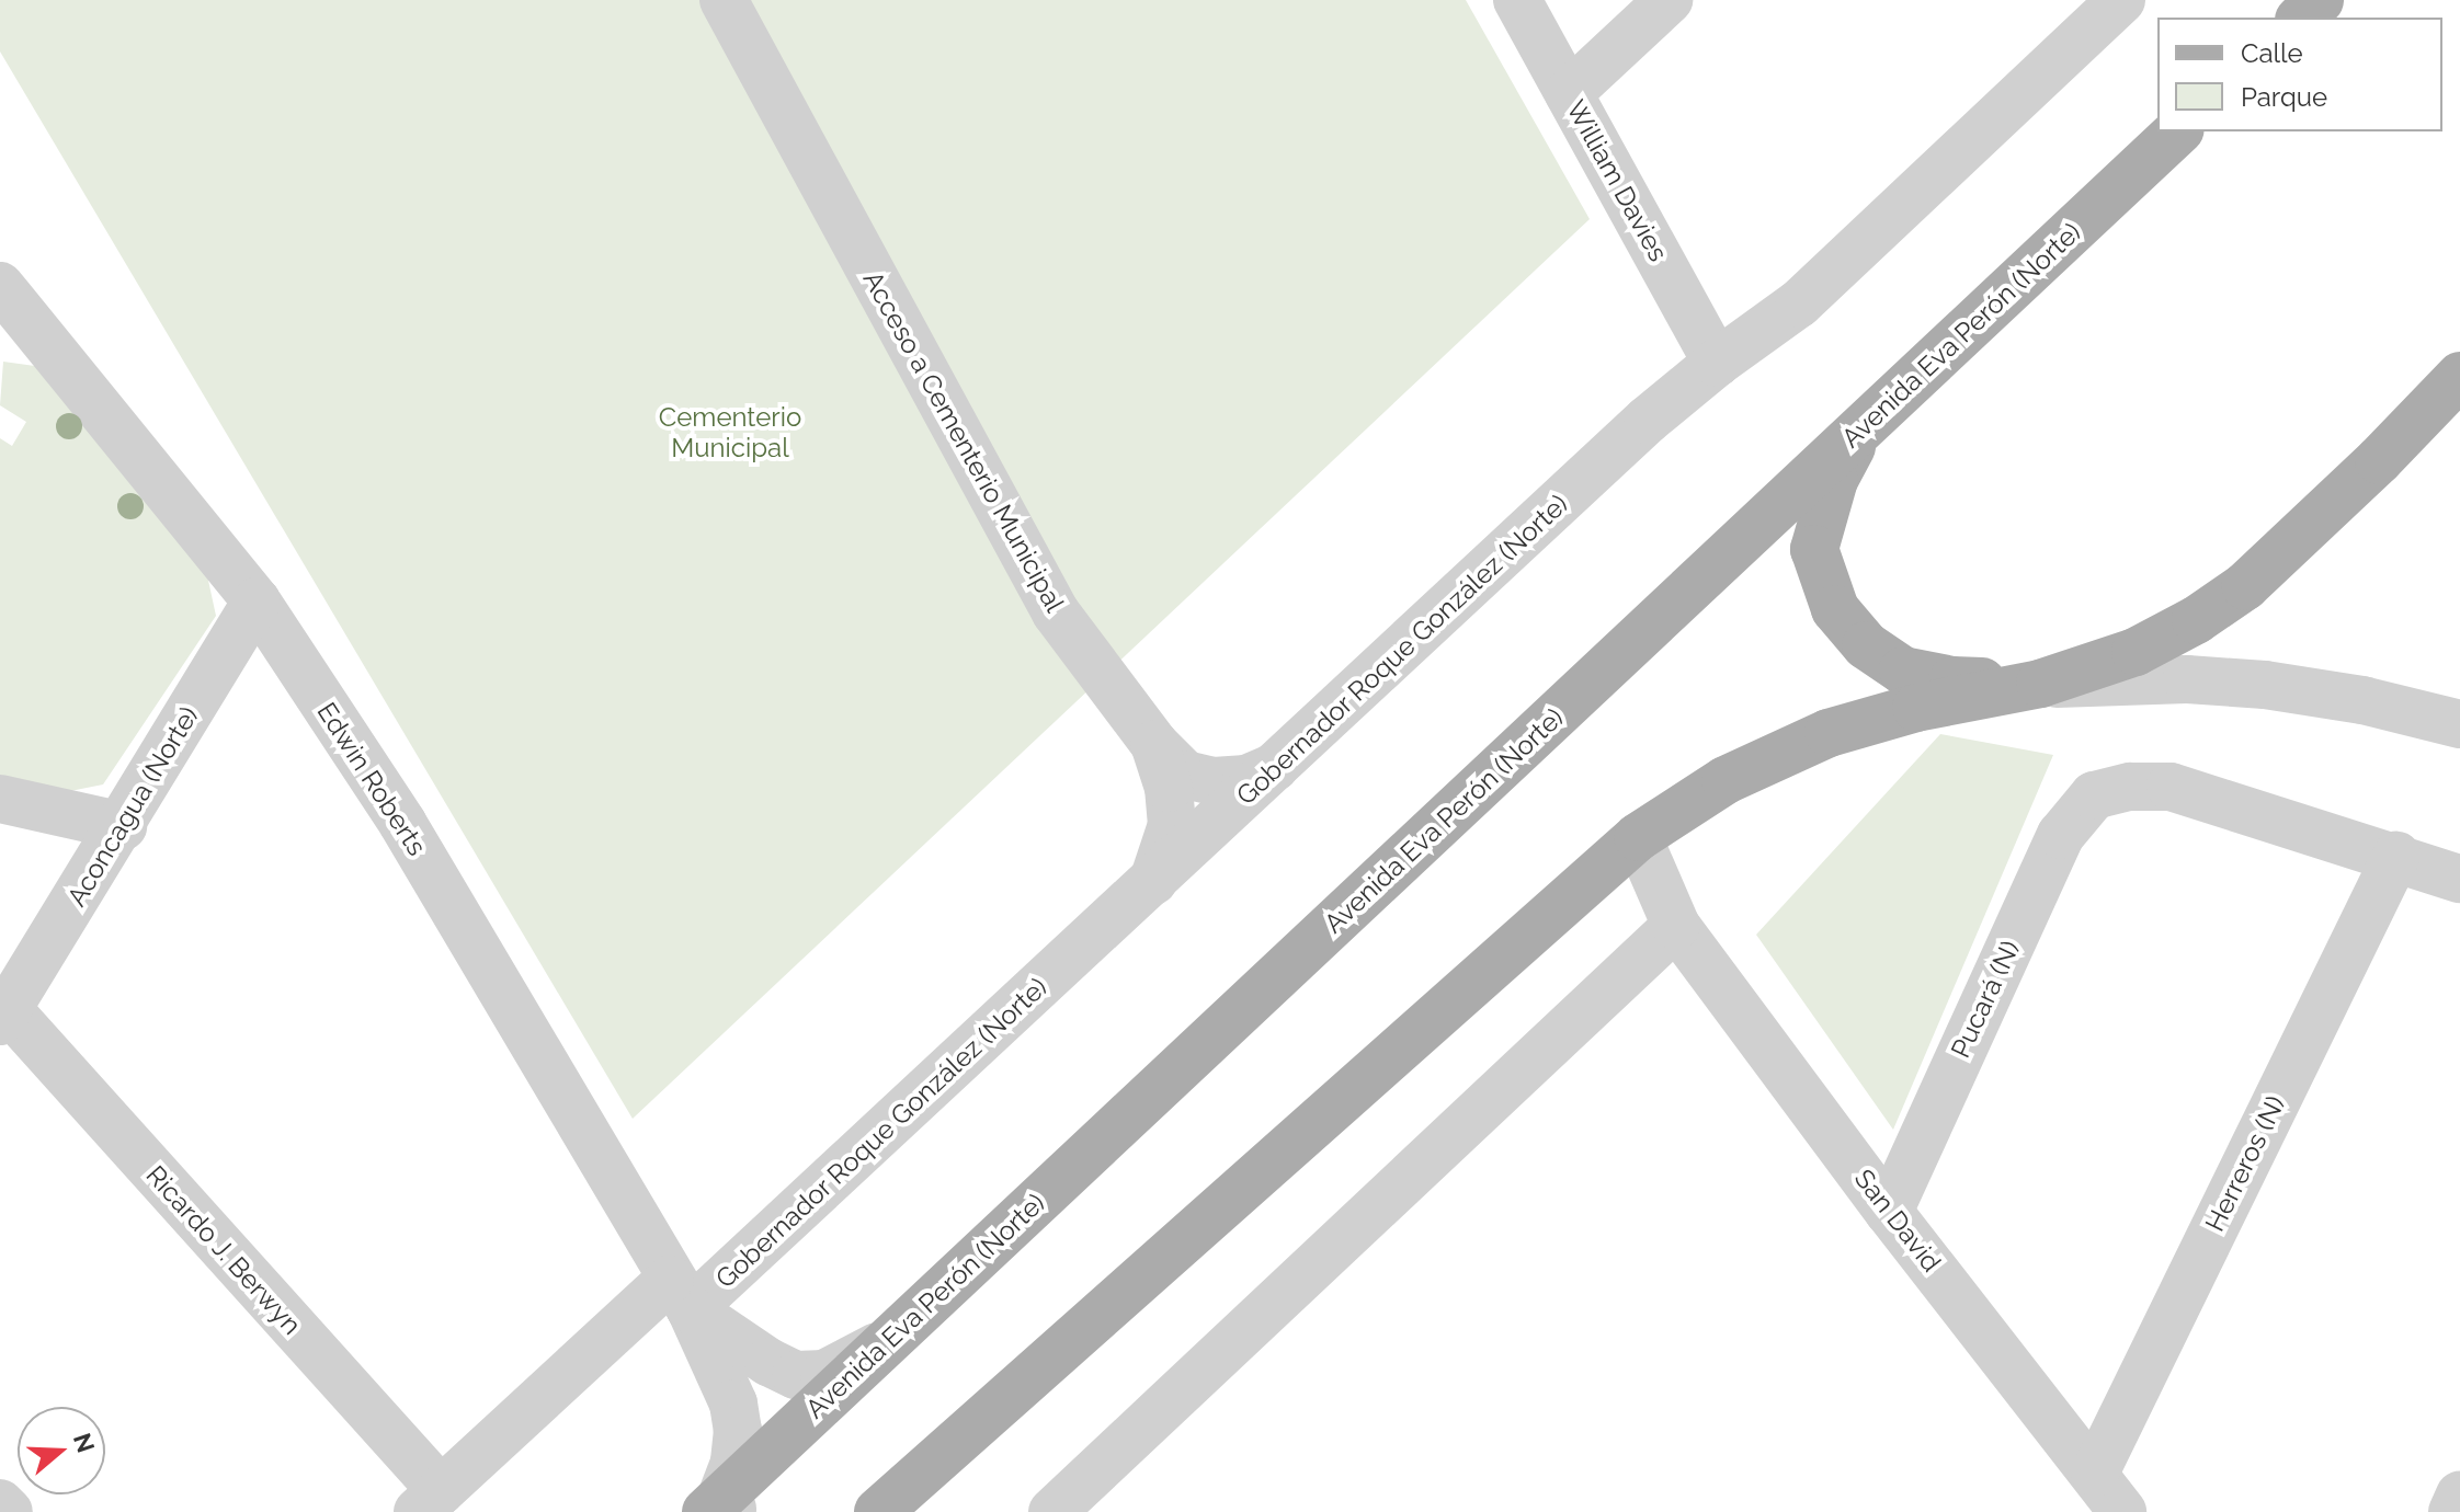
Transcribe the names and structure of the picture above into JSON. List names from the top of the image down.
{
  "streets": {
    "main road": ["Avenida Eva Perón (Norte)"],
    "street": [
      "William Davies",
      "Acceso a Cementerio Municipal",
      "Gobernador Roque González (Norte)",
      "Edwin Roberts",
      "Aconcagua (Norte)",
      "Pucará (N)",
      "Herreros (N)",
      "San David",
      "Ricardo J. Berwyn"
    ]
  },
  "crossings": [
    ["William Davies", "Gobernador Roque González (Norte)"],
    ["Avenida Eva Perón (Norte)", "Edwin Roberts"],
    ["Acceso a Cementerio Municipal", "Gobernador Roque González (Norte)"],
    ["Gobernador Roque González (Norte)", "Edwin Roberts"],
    ["Gobernador Roque González (Norte)", "Ricardo J. Berwyn"],
    ["Edwin Roberts", "Aconcagua (Norte)"],
    ["Aconcagua (Norte)", "Ricardo J. Berwyn"],
    ["Pucará (N)", "Herreros (N)"],
    ["Pucará (N)", "San David"],
    ["Herreros (N)", "San David"]
  ],
  "parks": ["Cementerio Municipal"],
  "legend": ["Calle", "Parque"],
  "north": "right"
}
